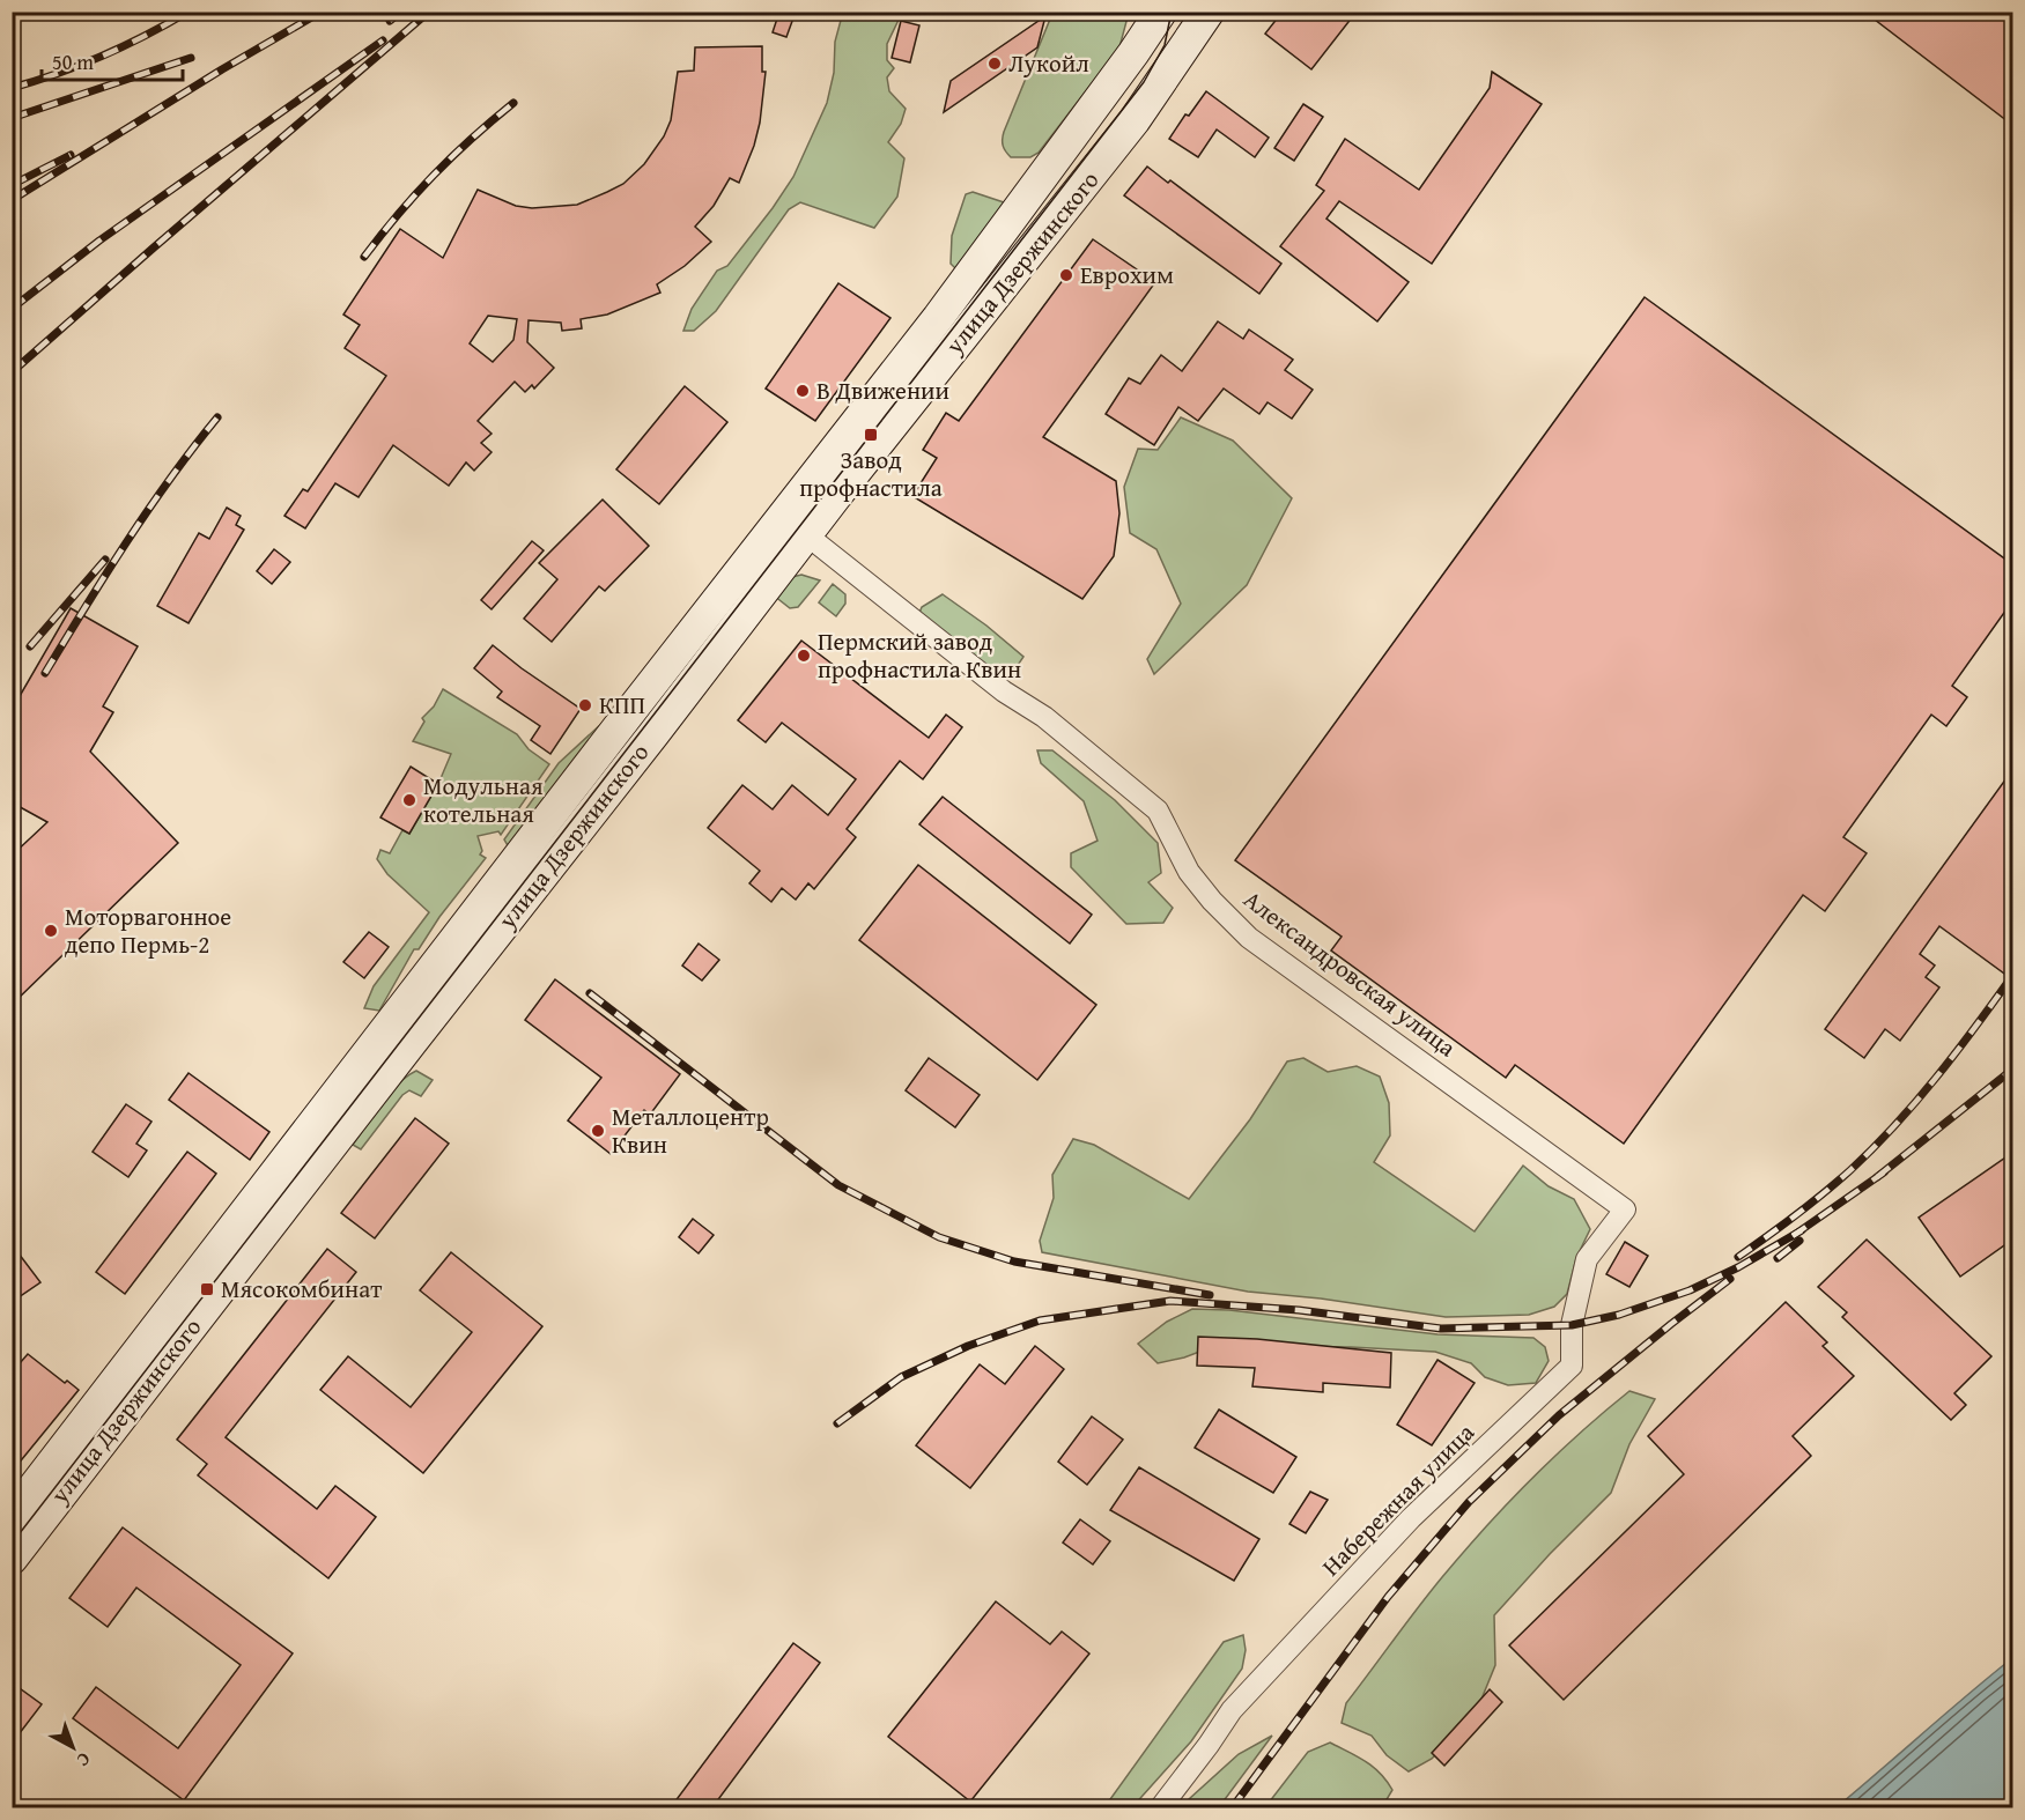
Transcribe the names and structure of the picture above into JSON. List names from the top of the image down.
{
  "streets": {
    "main road": ["улица Дзержинского"],
    "street": ["Александровская улица", "Набережная улица"]
  },
  "crossings": [
    ["улица Дзержинского", "Александровская улица"],
    ["Александровская улица", "Набережная улица"]
  ],
  "places": {
    "other": [
      "Лукойл",
      "Еврохим",
      "В Движении",
      "Пермский завод профнастила Квин",
      "КПП",
      "Модульная котельная",
      "Моторвагонное депо Пермь-2",
      "Металлоцентр Квин"
    ],
    "transit": ["Завод профнастила", "Мясокомбинат"]
  },
  "scale_bar": "50 m",
  "north": "bottom right"
}
